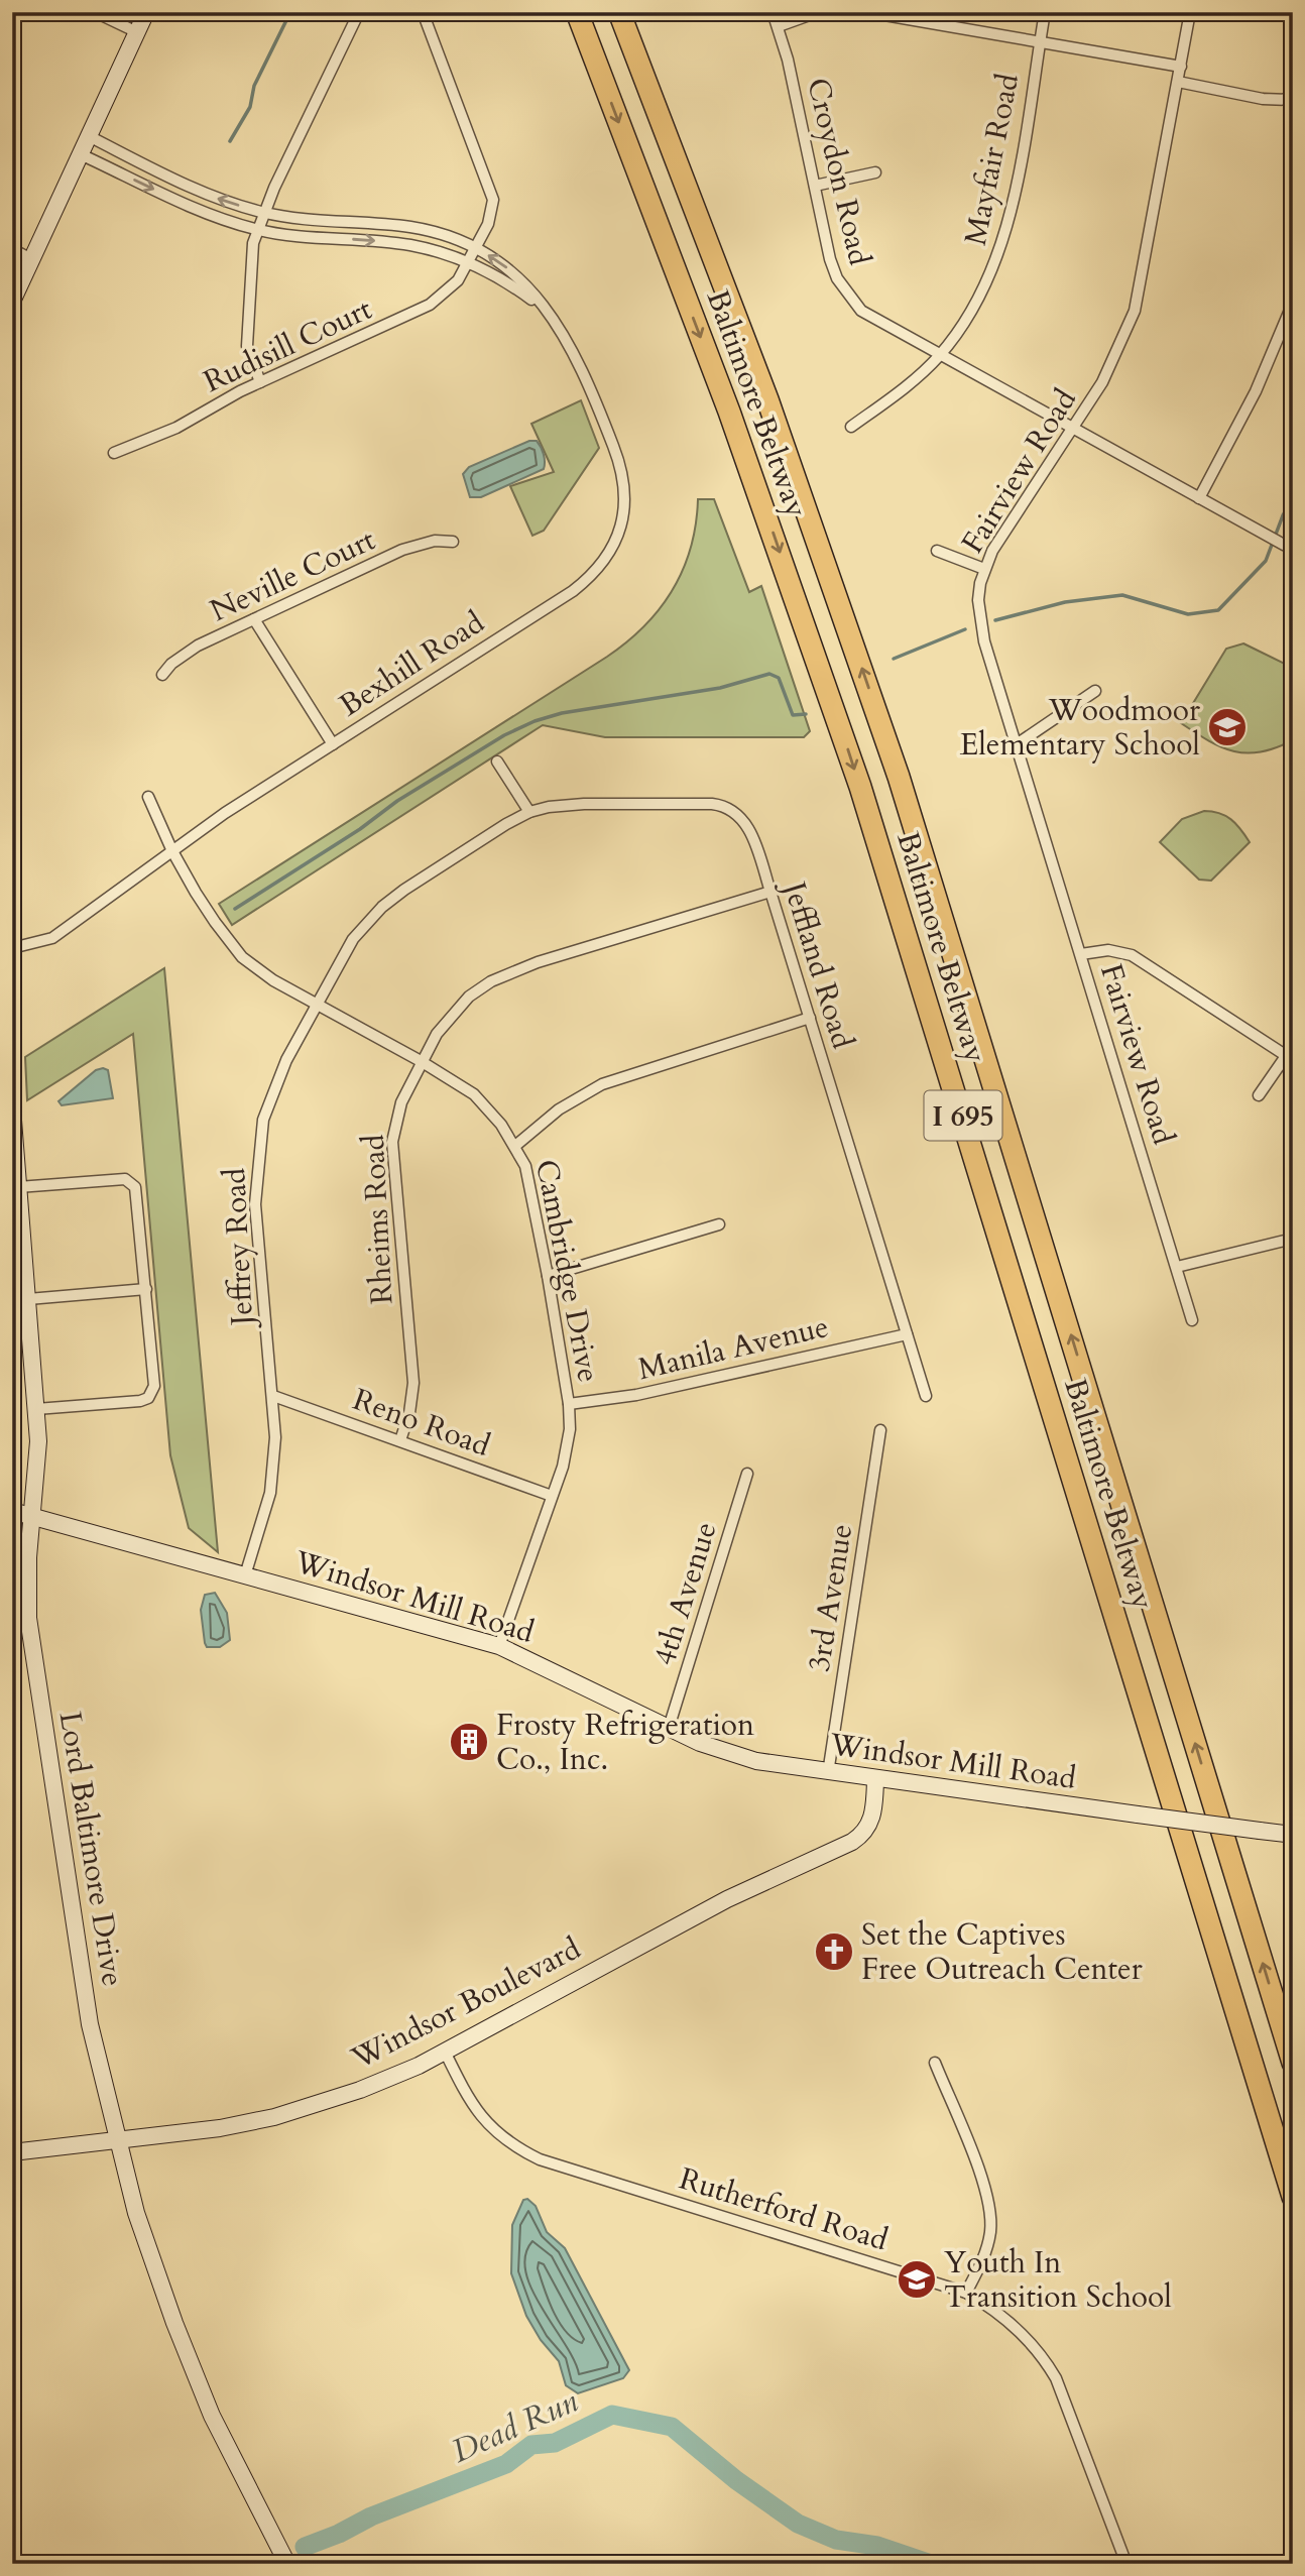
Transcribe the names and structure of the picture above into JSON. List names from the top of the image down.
{
  "streets": {
    "highway": ["Baltimore Beltway", "I 695"],
    "main road": ["Windsor Mill Road", "Lord Baltimore Drive", "Windsor Boulevard"],
    "street": [
      "Mayfair Road",
      "Croydon Road",
      "Rudisill Court",
      "Fairview Road",
      "Neville Court",
      "Bexhill Road",
      "Jeffland Road",
      "Rheims Road",
      "Jeffrey Road",
      "Cambridge Drive",
      "Manila Avenue",
      "Reno Road",
      "4th Avenue",
      "3rd Avenue",
      "Rutherford Road"
    ]
  },
  "crossings": [
    ["Mayfair Road", "Croydon Road"],
    ["Croydon Road", "Fairview Road"],
    ["Rudisill Court", "Bexhill Road"],
    ["Bexhill Road", "Cambridge Drive"],
    ["Jeffland Road", "Rheims Road"],
    ["Jeffland Road", "Jeffrey Road"],
    ["Jeffland Road", "Manila Avenue"],
    ["Rheims Road", "Cambridge Drive"],
    ["Rheims Road", "Reno Road"],
    ["Jeffrey Road", "Cambridge Drive"],
    ["Jeffrey Road", "Reno Road"],
    ["Jeffrey Road", "Windsor Mill Road"],
    ["Cambridge Drive", "Manila Avenue"],
    ["Cambridge Drive", "Reno Road"],
    ["Cambridge Drive", "Windsor Mill Road"],
    ["4th Avenue", "Windsor Mill Road"],
    ["Windsor Mill Road", "3rd Avenue"],
    ["Windsor Mill Road", "Lord Baltimore Drive"],
    ["Windsor Mill Road", "Windsor Boulevard"],
    ["Lord Baltimore Drive", "Windsor Boulevard"],
    ["Windsor Boulevard", "Rutherford Road"]
  ],
  "water": ["Dead Run"],
  "places": {
    "school or university": ["Woodmoor Elementary School", "Youth In Transition School"],
    "building": ["Frosty Refrigeration Co., Inc."],
    "church": ["Set the Captives Free Outreach Center"]
  }
}
